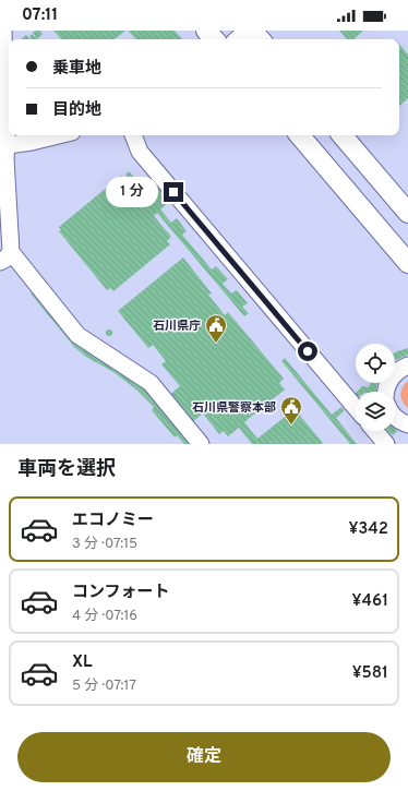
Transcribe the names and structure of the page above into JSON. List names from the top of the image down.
{
  "places": {
    "public building": ["石川県庁", "石川県警察本部"]
  },
  "page": {
    "status": "07:11",
    "banner": ["乗車地", "目的地"],
    "bubble": "1 分",
    "heading": "車両を選択",
    "list": [
      {
        "name": "エコノミー",
        "note": "3 分 · 07:15",
        "value": "¥342"
      },
      {
        "name": "コンフォート",
        "note": "4 分 · 07:16",
        "value": "¥461"
      },
      {
        "name": "XL",
        "note": "5 分 · 07:17",
        "value": "¥581"
      }
    ],
    "buttons": "確定"
  }
}
